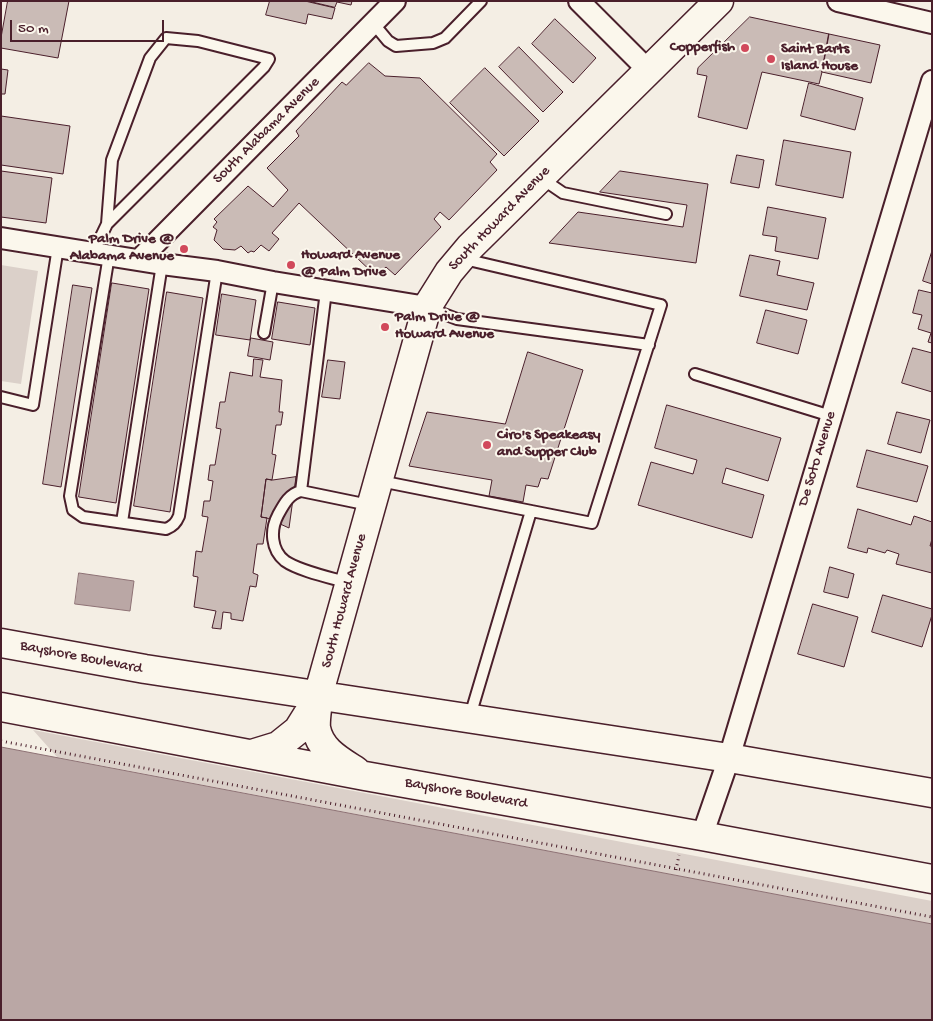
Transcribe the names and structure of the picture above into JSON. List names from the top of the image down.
{
  "streets": {
    "main road": ["South Howard Avenue", "Bayshore Boulevard"],
    "street": ["South Alabama Avenue", "De Soto Avenue"]
  },
  "crossings": [
    ["South Howard Avenue", "Bayshore Boulevard"],
    ["De Soto Avenue", "Bayshore Boulevard"]
  ],
  "places": [
    "Copperfish",
    "Saint Barts Island House",
    "Palm Drive @ Alabama Avenue",
    "Howard Avenue @ Palm Drive",
    "Palm Drive @ Howard Avenue",
    "Ciro's Speakeasy and Supper Club"
  ],
  "scale_bar": "50 m"
}
